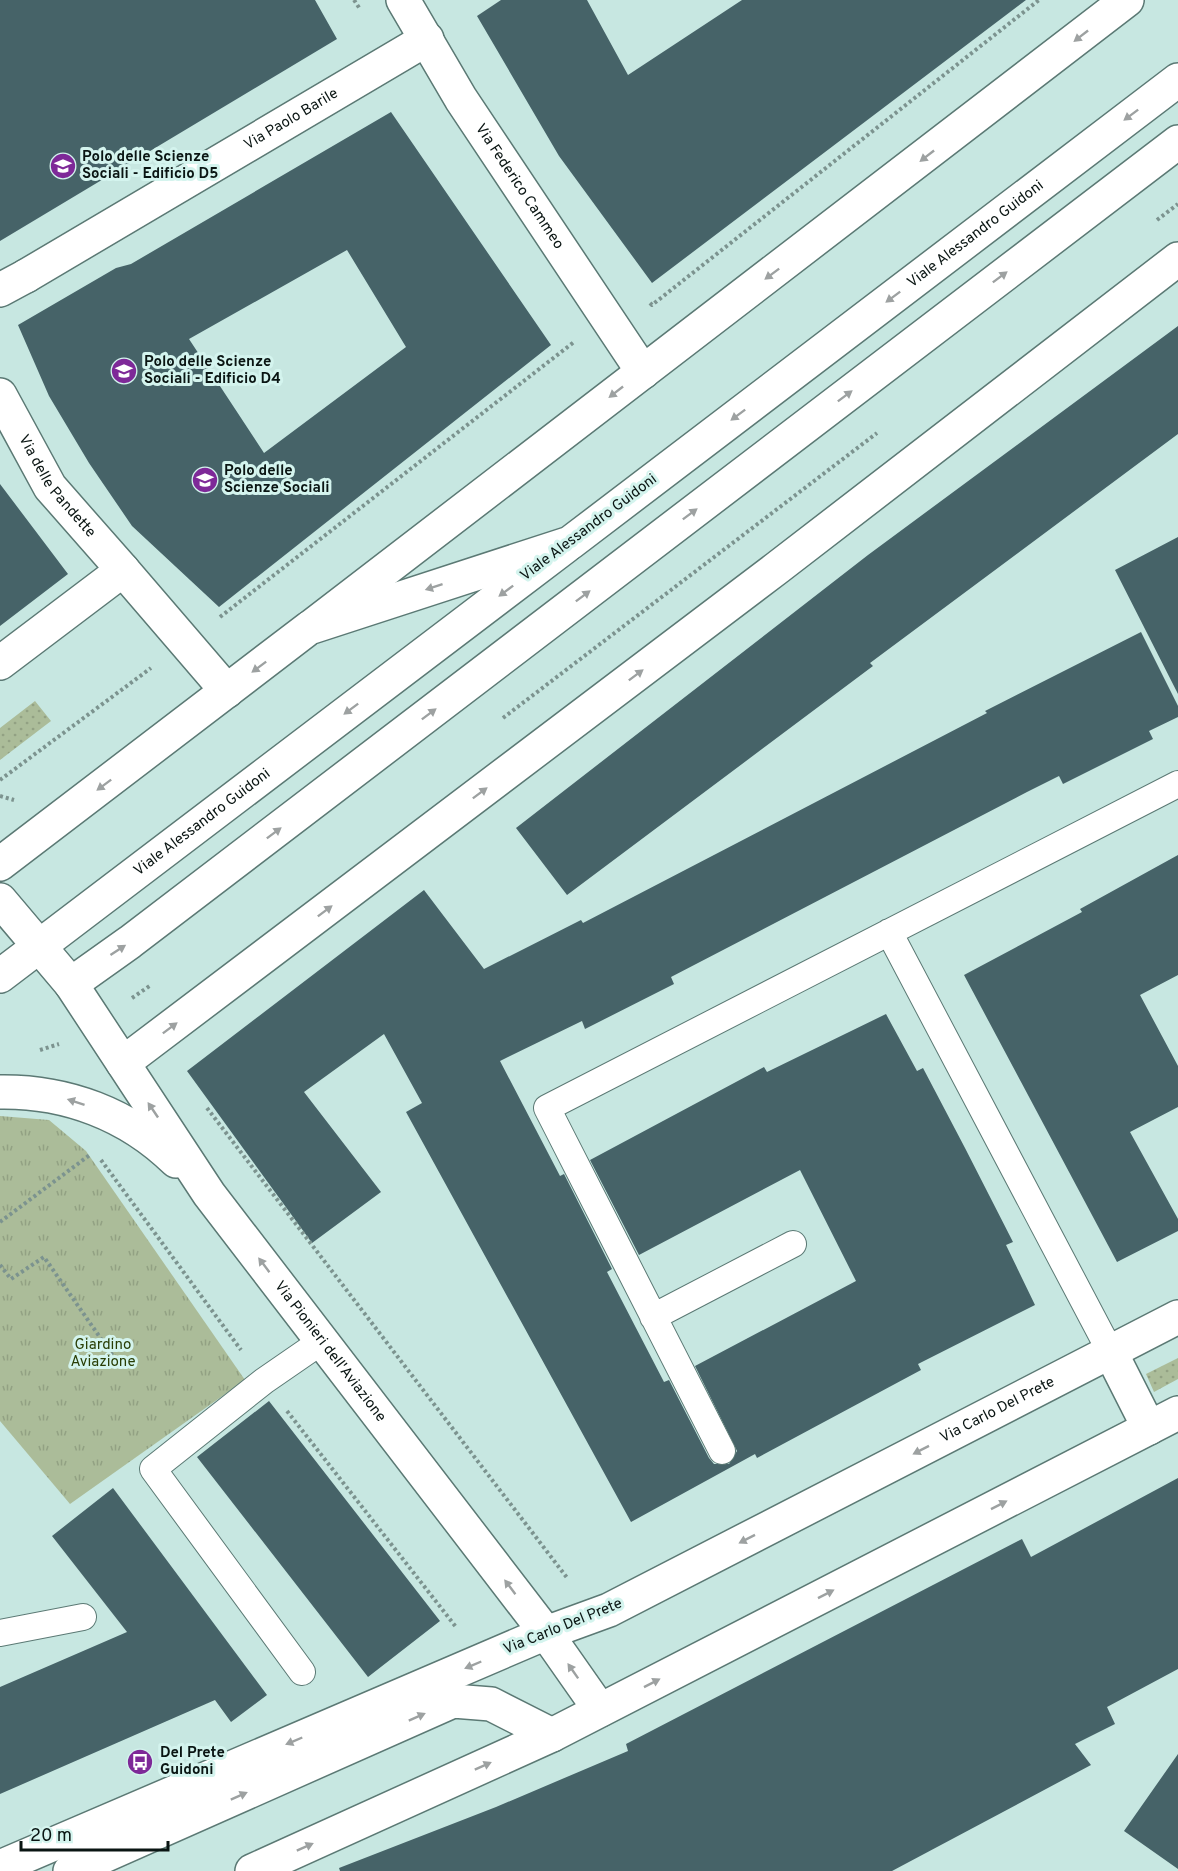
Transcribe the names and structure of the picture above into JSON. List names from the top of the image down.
{
  "streets": {
    "main road": [
      "Via Paolo Barile",
      "Via Federico Cammeo",
      "Viale Alessandro Guidoni",
      "Via delle Pandette",
      "Via Pionieri dell'Aviazione",
      "Via Carlo Del Prete"
    ]
  },
  "crossings": [
    ["Via Paolo Barile", "Via Federico Cammeo"],
    ["Viale Alessandro Guidoni", "Via Pionieri dell'Aviazione"],
    ["Via Pionieri dell'Aviazione", "Via Carlo Del Prete"]
  ],
  "one_way": ["Via Pionieri dell'Aviazione"],
  "parks": ["Giardino Aviazione"],
  "places": {
    "school or university": ["Polo delle Scienze Sociali - Edificio D5", "Polo delle Scienze Sociali - Edificio D4", "Polo delle Scienze Sociali"],
    "bus stop": ["Del Prete Guidoni"]
  },
  "scale_bar": "20 m"
}
